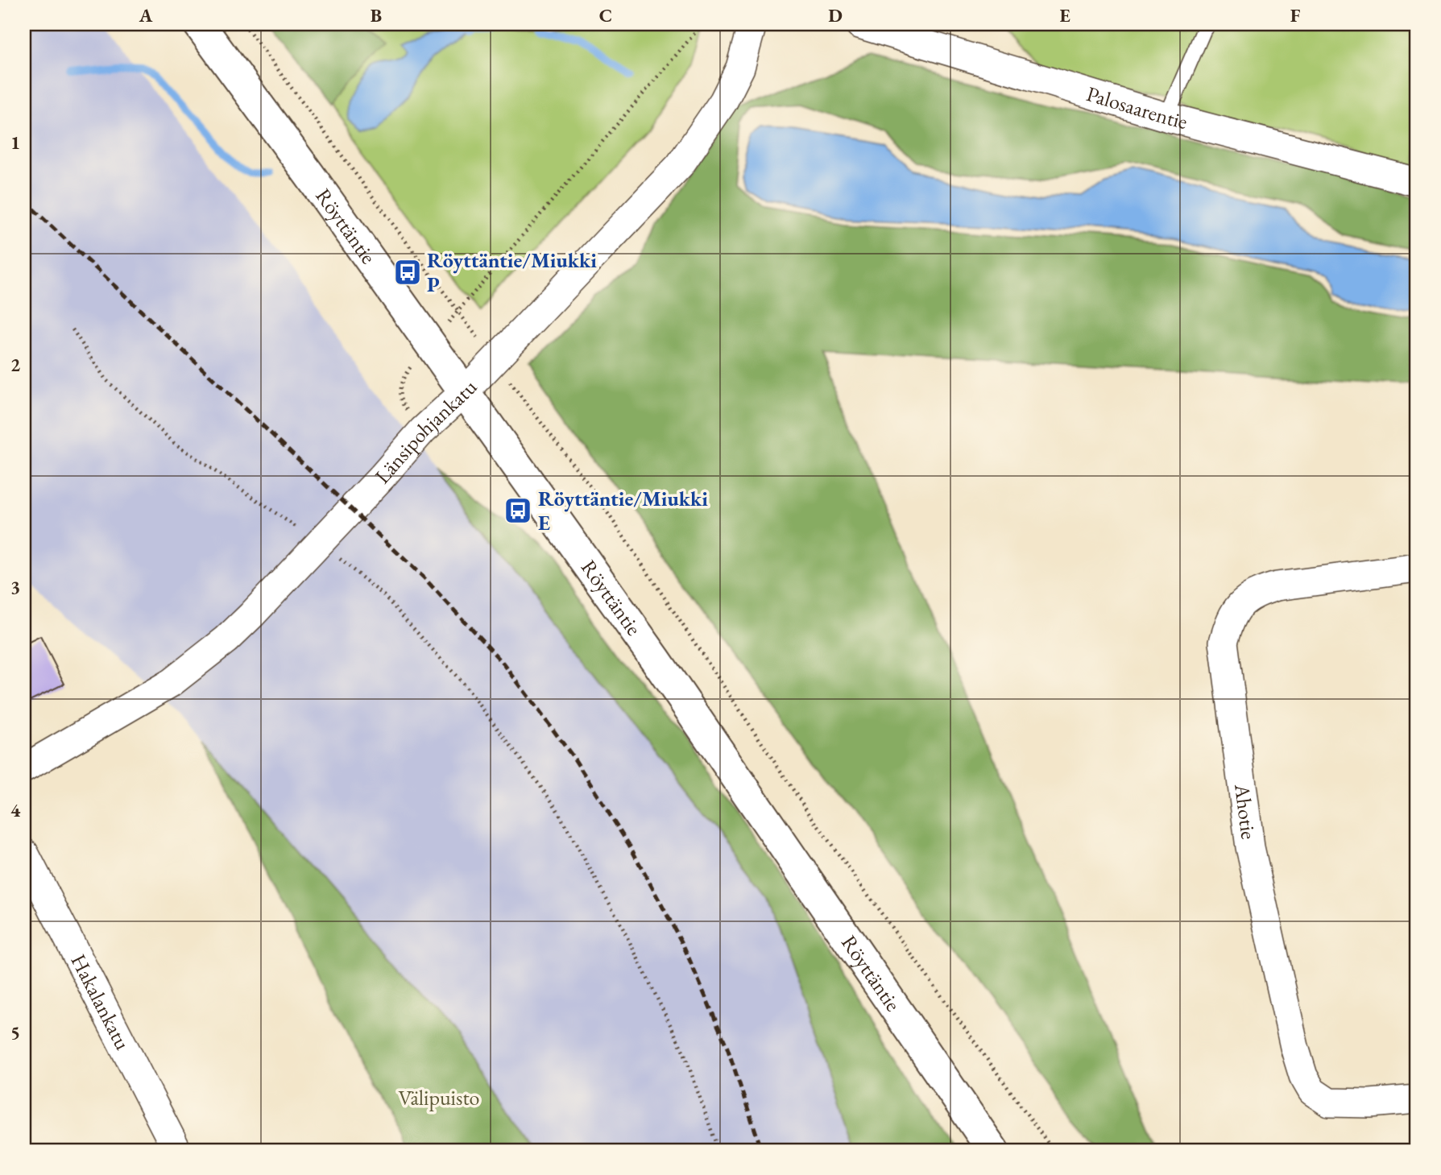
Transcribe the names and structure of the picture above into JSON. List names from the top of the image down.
{
  "streets": {
    "street": [
      "Palosaarentie",
      "Röyttäntie",
      "Länsipohjankatu",
      "Ahotie",
      "Hakalankatu"
    ]
  },
  "crossings": [
    ["Röyttäntie", "Länsipohjankatu"]
  ],
  "parks": ["Välipuisto"],
  "places": {
    "bus stop": ["Röyttäntie/Miukki P", "Röyttäntie/Miukki E"]
  },
  "grid": {
    "columns": [
      "A",
      "B",
      "C",
      "D",
      "E",
      "F"
    ],
    "rows": [
      "1",
      "2",
      "3",
      "4",
      "5"
    ]
  }
}
